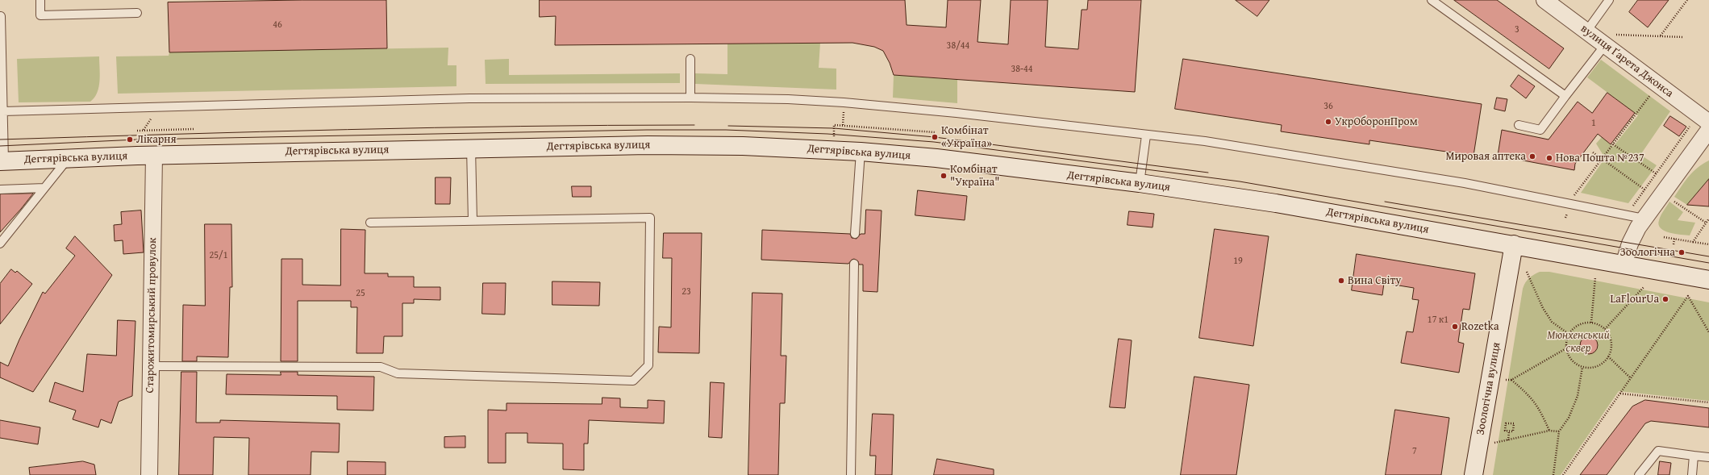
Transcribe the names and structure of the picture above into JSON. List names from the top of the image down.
{
  "streets": {
    "main road": ["Дегтярівська вулиця", "Зоологічна вулиця"],
    "street": ["вулиця Ґарета Джонса", "Старожитомирський провулок"]
  },
  "crossings": [
    ["Дегтярівська вулиця", "Старожитомирський провулок"],
    ["Дегтярівська вулиця", "Зоологічна вулиця"]
  ],
  "parks": ["Мюнхенський сквер"],
  "places": [
    "УкрОборонПром",
    "Комбінат «Україна»",
    "Лікарня",
    "Мировая аптека",
    "Нова Пошта №237",
    "Комбінат \"Україна\"",
    "Зоологічна",
    "Вина Світу",
    "LaFlourUa",
    "Rozetka"
  ],
  "house_numbers": [
    "46",
    "3",
    "38/44",
    "38-44",
    "36",
    "1",
    "25/1",
    "19",
    "23",
    "25",
    "17 к1",
    "7"
  ]
}
